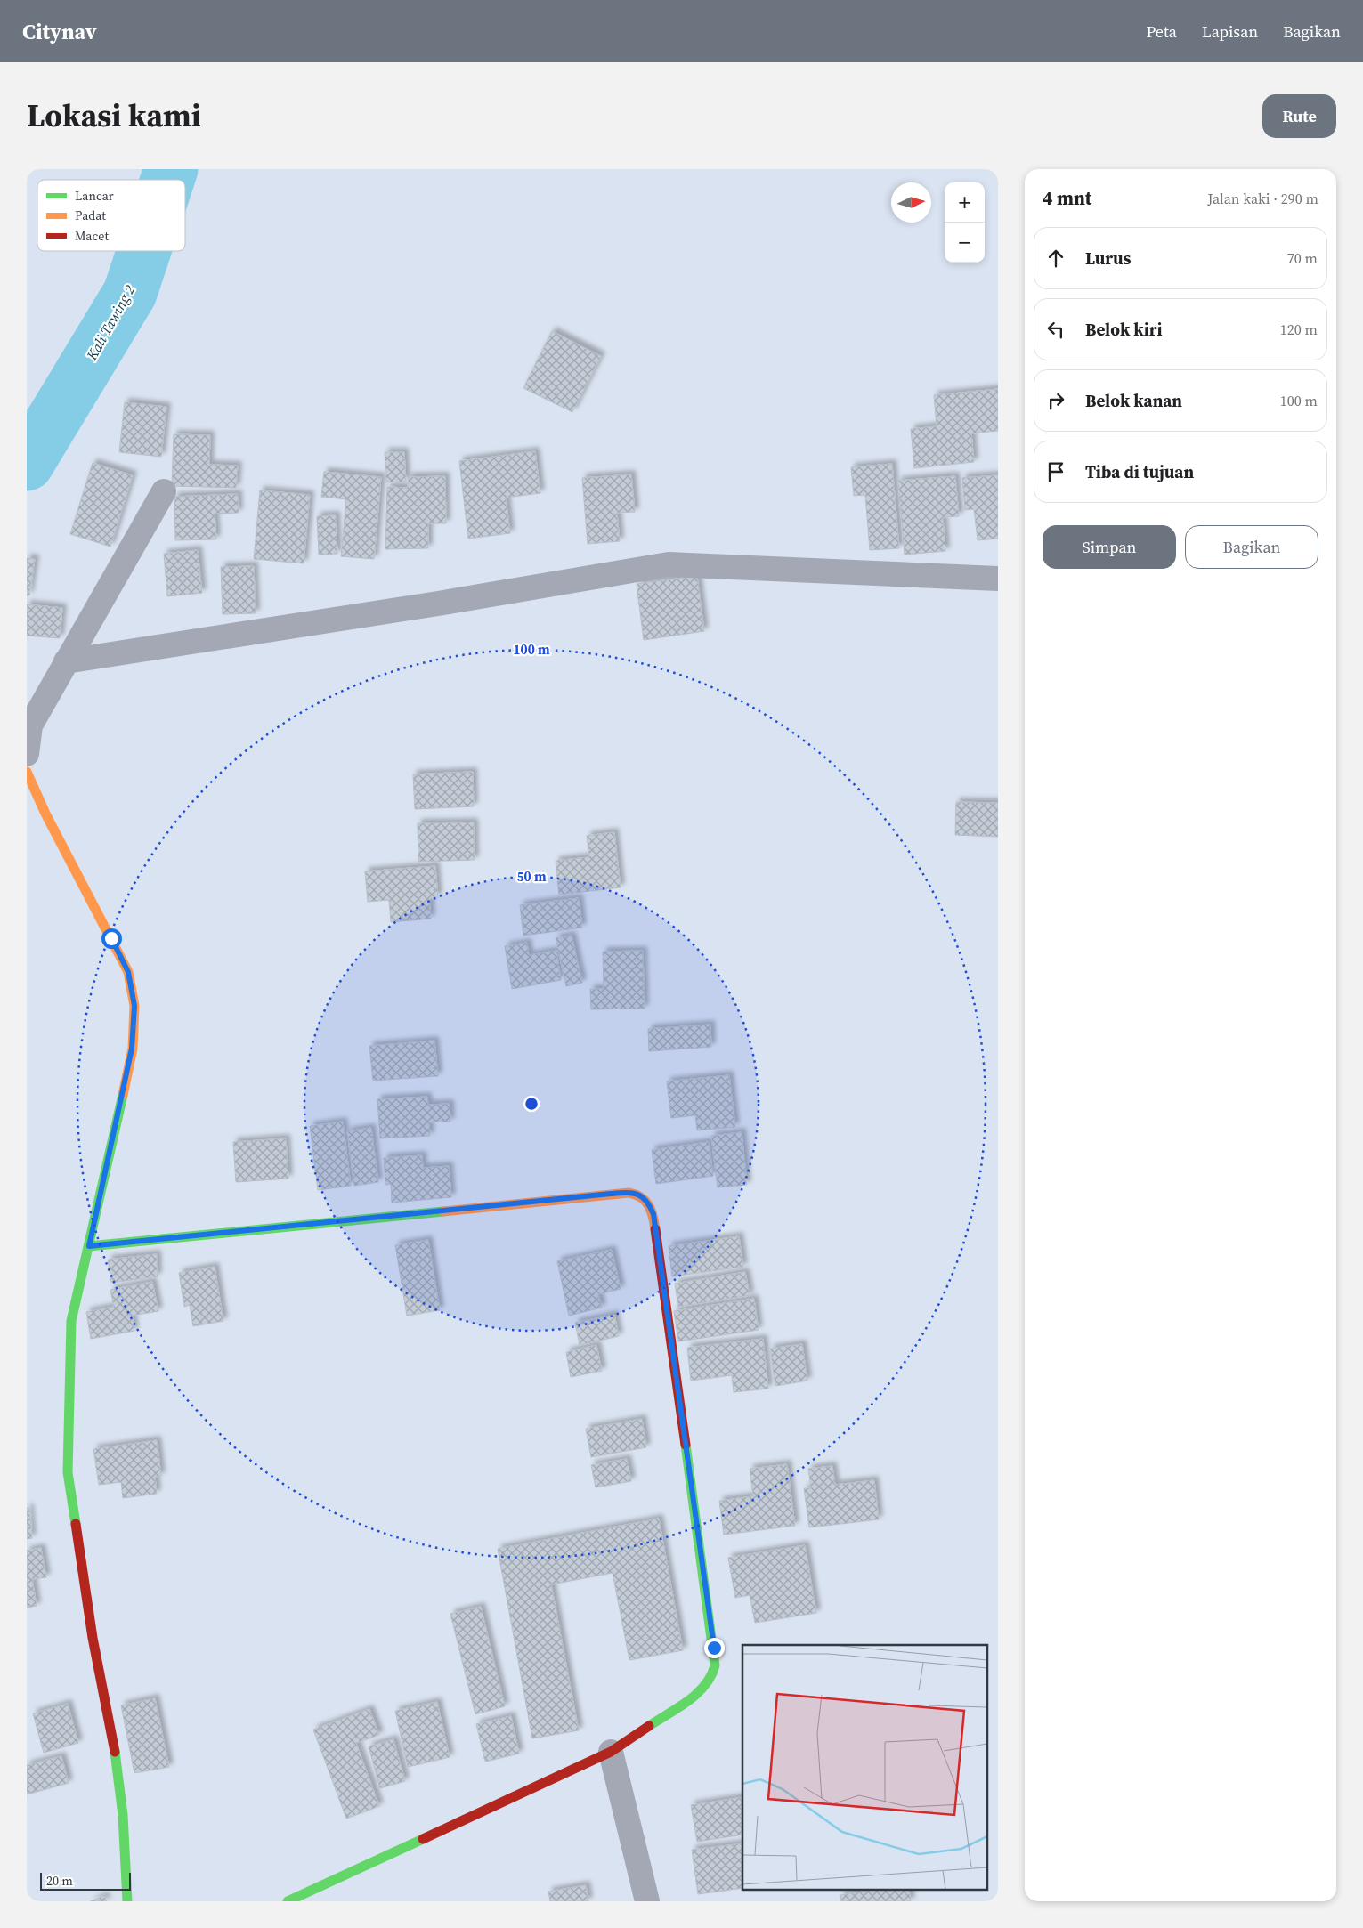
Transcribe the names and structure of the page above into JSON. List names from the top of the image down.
{
  "water": ["Kali Tawing 2"],
  "legend": ["Lancar", "Padat", "Macet"],
  "scale_bar": "20 m",
  "north": "right",
  "page": {
    "header": "Citynav",
    "nav": ["Peta", "Lapisan", "Bagikan"],
    "title": "Lokasi kami",
    "buttons": [
      "Rute",
      ["Simpan", "Bagikan"]
    ],
    "heading": ["4 mnt", "Jalan kaki · 290 m"],
    "map_buttons": ["+", "−"],
    "list": [
      ["Lurus", "70 m"],
      ["Belok kiri", "120 m"],
      ["Belok kanan", "100 m"],
      "Tiba di tujuan"
    ],
    "scale": "20 m"
  },
  "rings": ["100 m", "50 m"]
}
